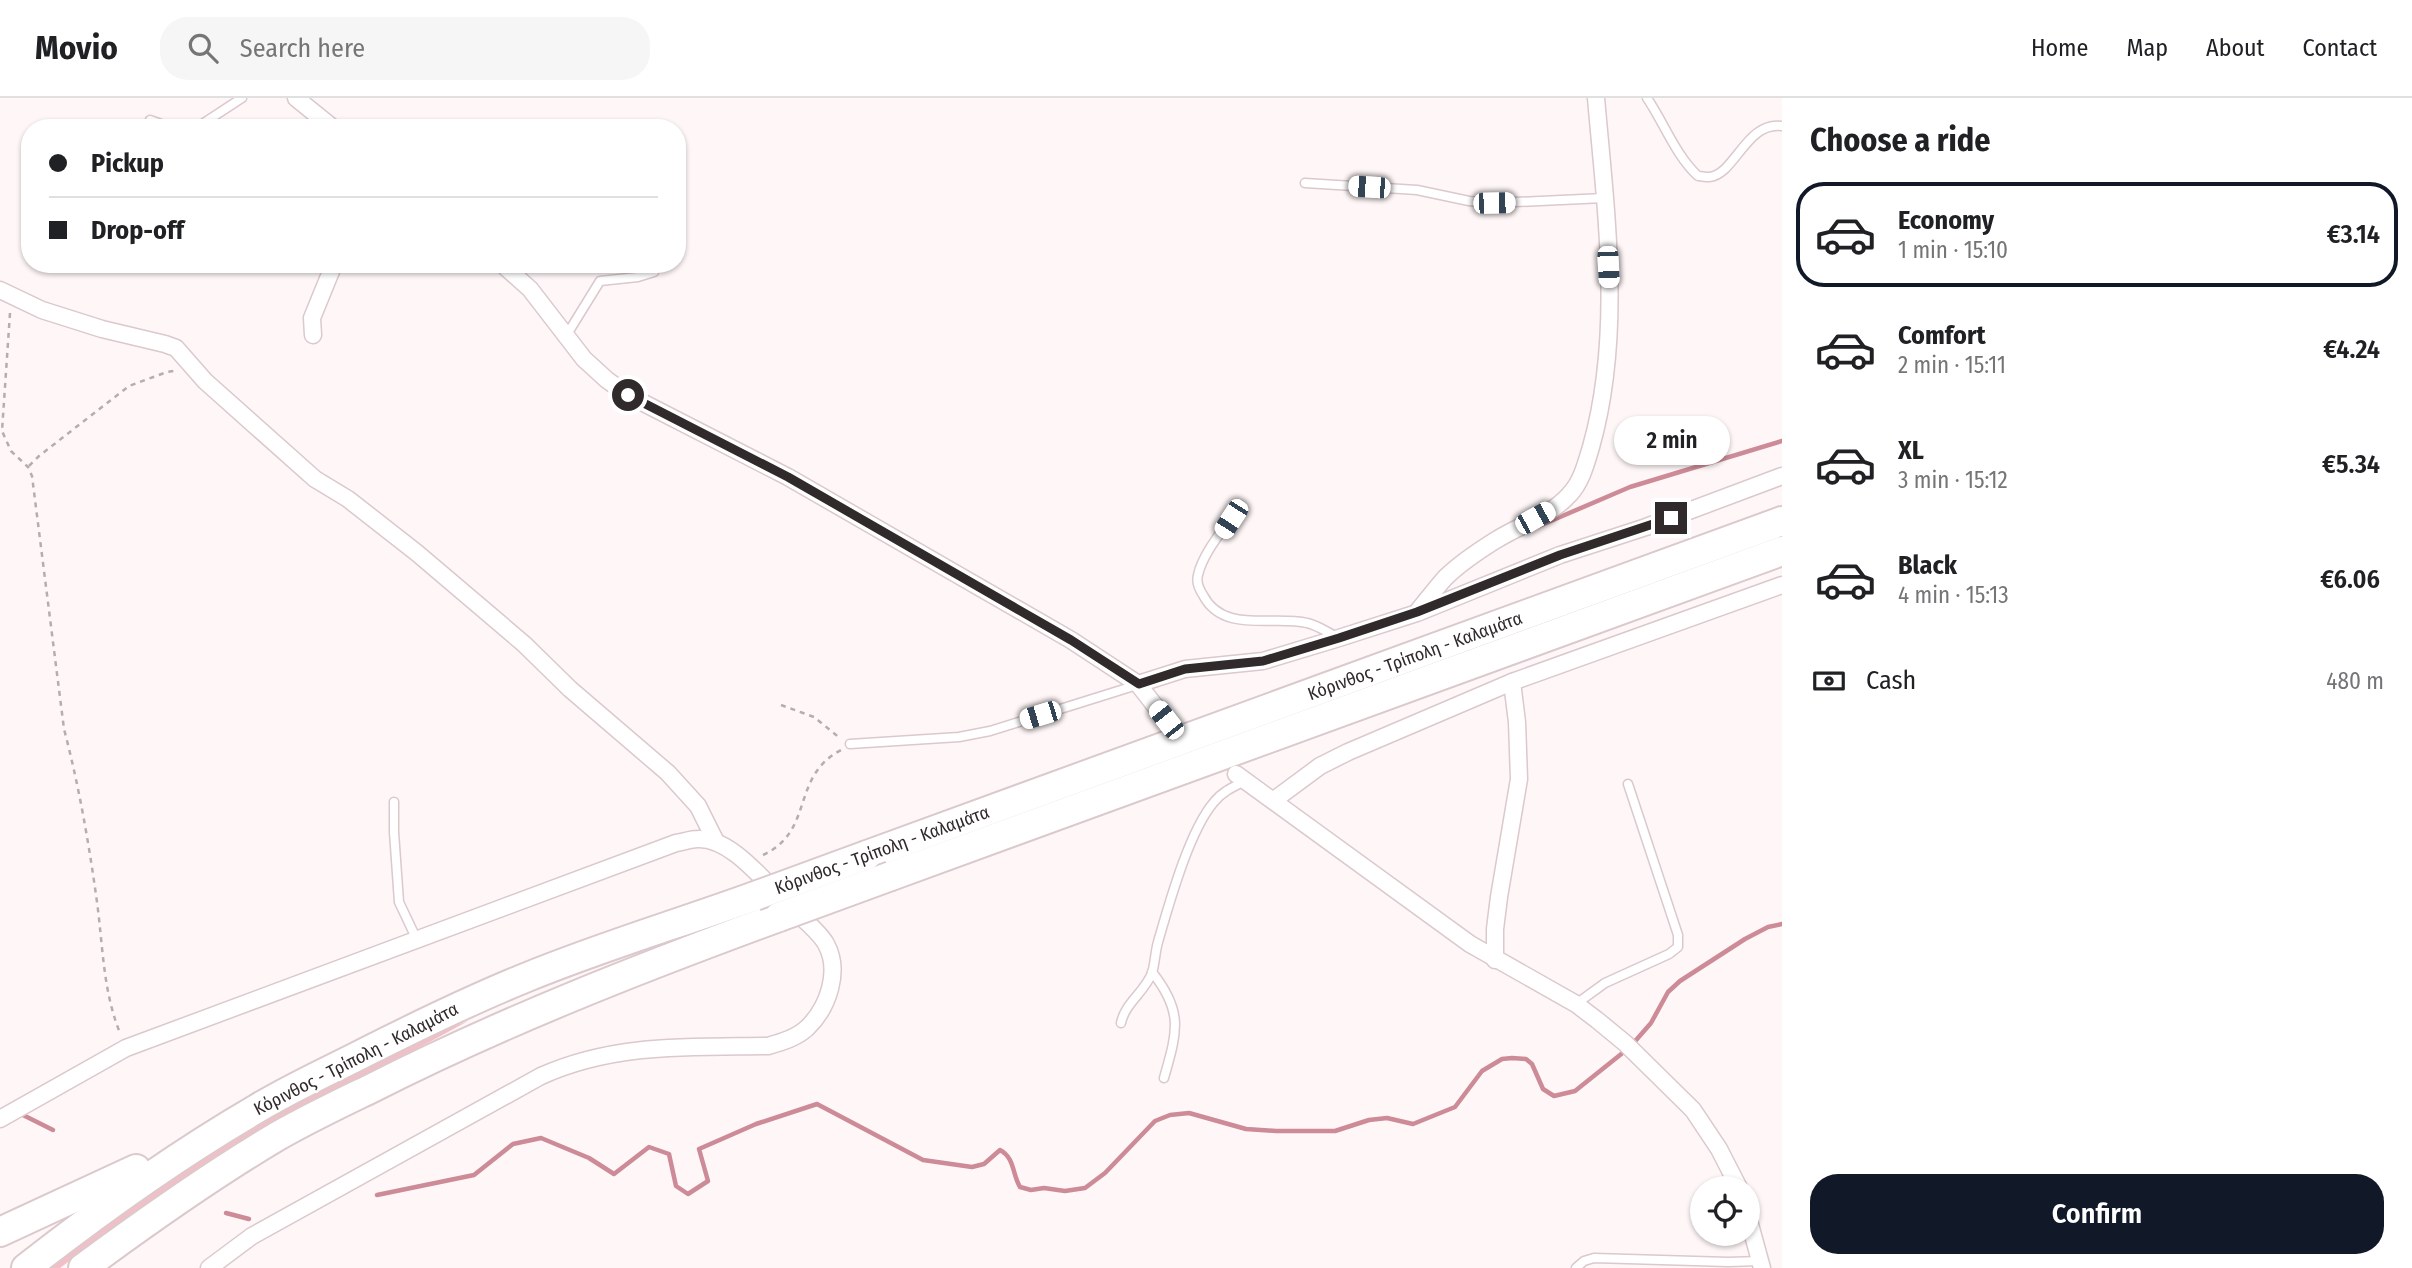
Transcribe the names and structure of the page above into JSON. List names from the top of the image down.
{
  "streets": {
    "highway": ["Κόρινθος - Τρίπολη - Καλαμάτα"]
  },
  "page": {
    "header": "Movio",
    "search": "Search here",
    "nav": [
      "Home",
      "Map",
      "About",
      "Contact"
    ],
    "heading": "Choose a ride",
    "banner": ["Pickup", "Drop-off"],
    "list": [
      {
        "name": "Economy",
        "note": "1 min · 15:10",
        "value": "€3.14"
      },
      {
        "name": "Comfort",
        "note": "2 min · 15:11",
        "value": "€4.24"
      },
      {
        "name": "XL",
        "note": "3 min · 15:12",
        "value": "€5.34"
      },
      {
        "name": "Black",
        "note": "4 min · 15:13",
        "value": "€6.06"
      }
    ],
    "bubble": "2 min",
    "pay": ["Cash", "480 m"],
    "buttons": "Confirm"
  }
}
